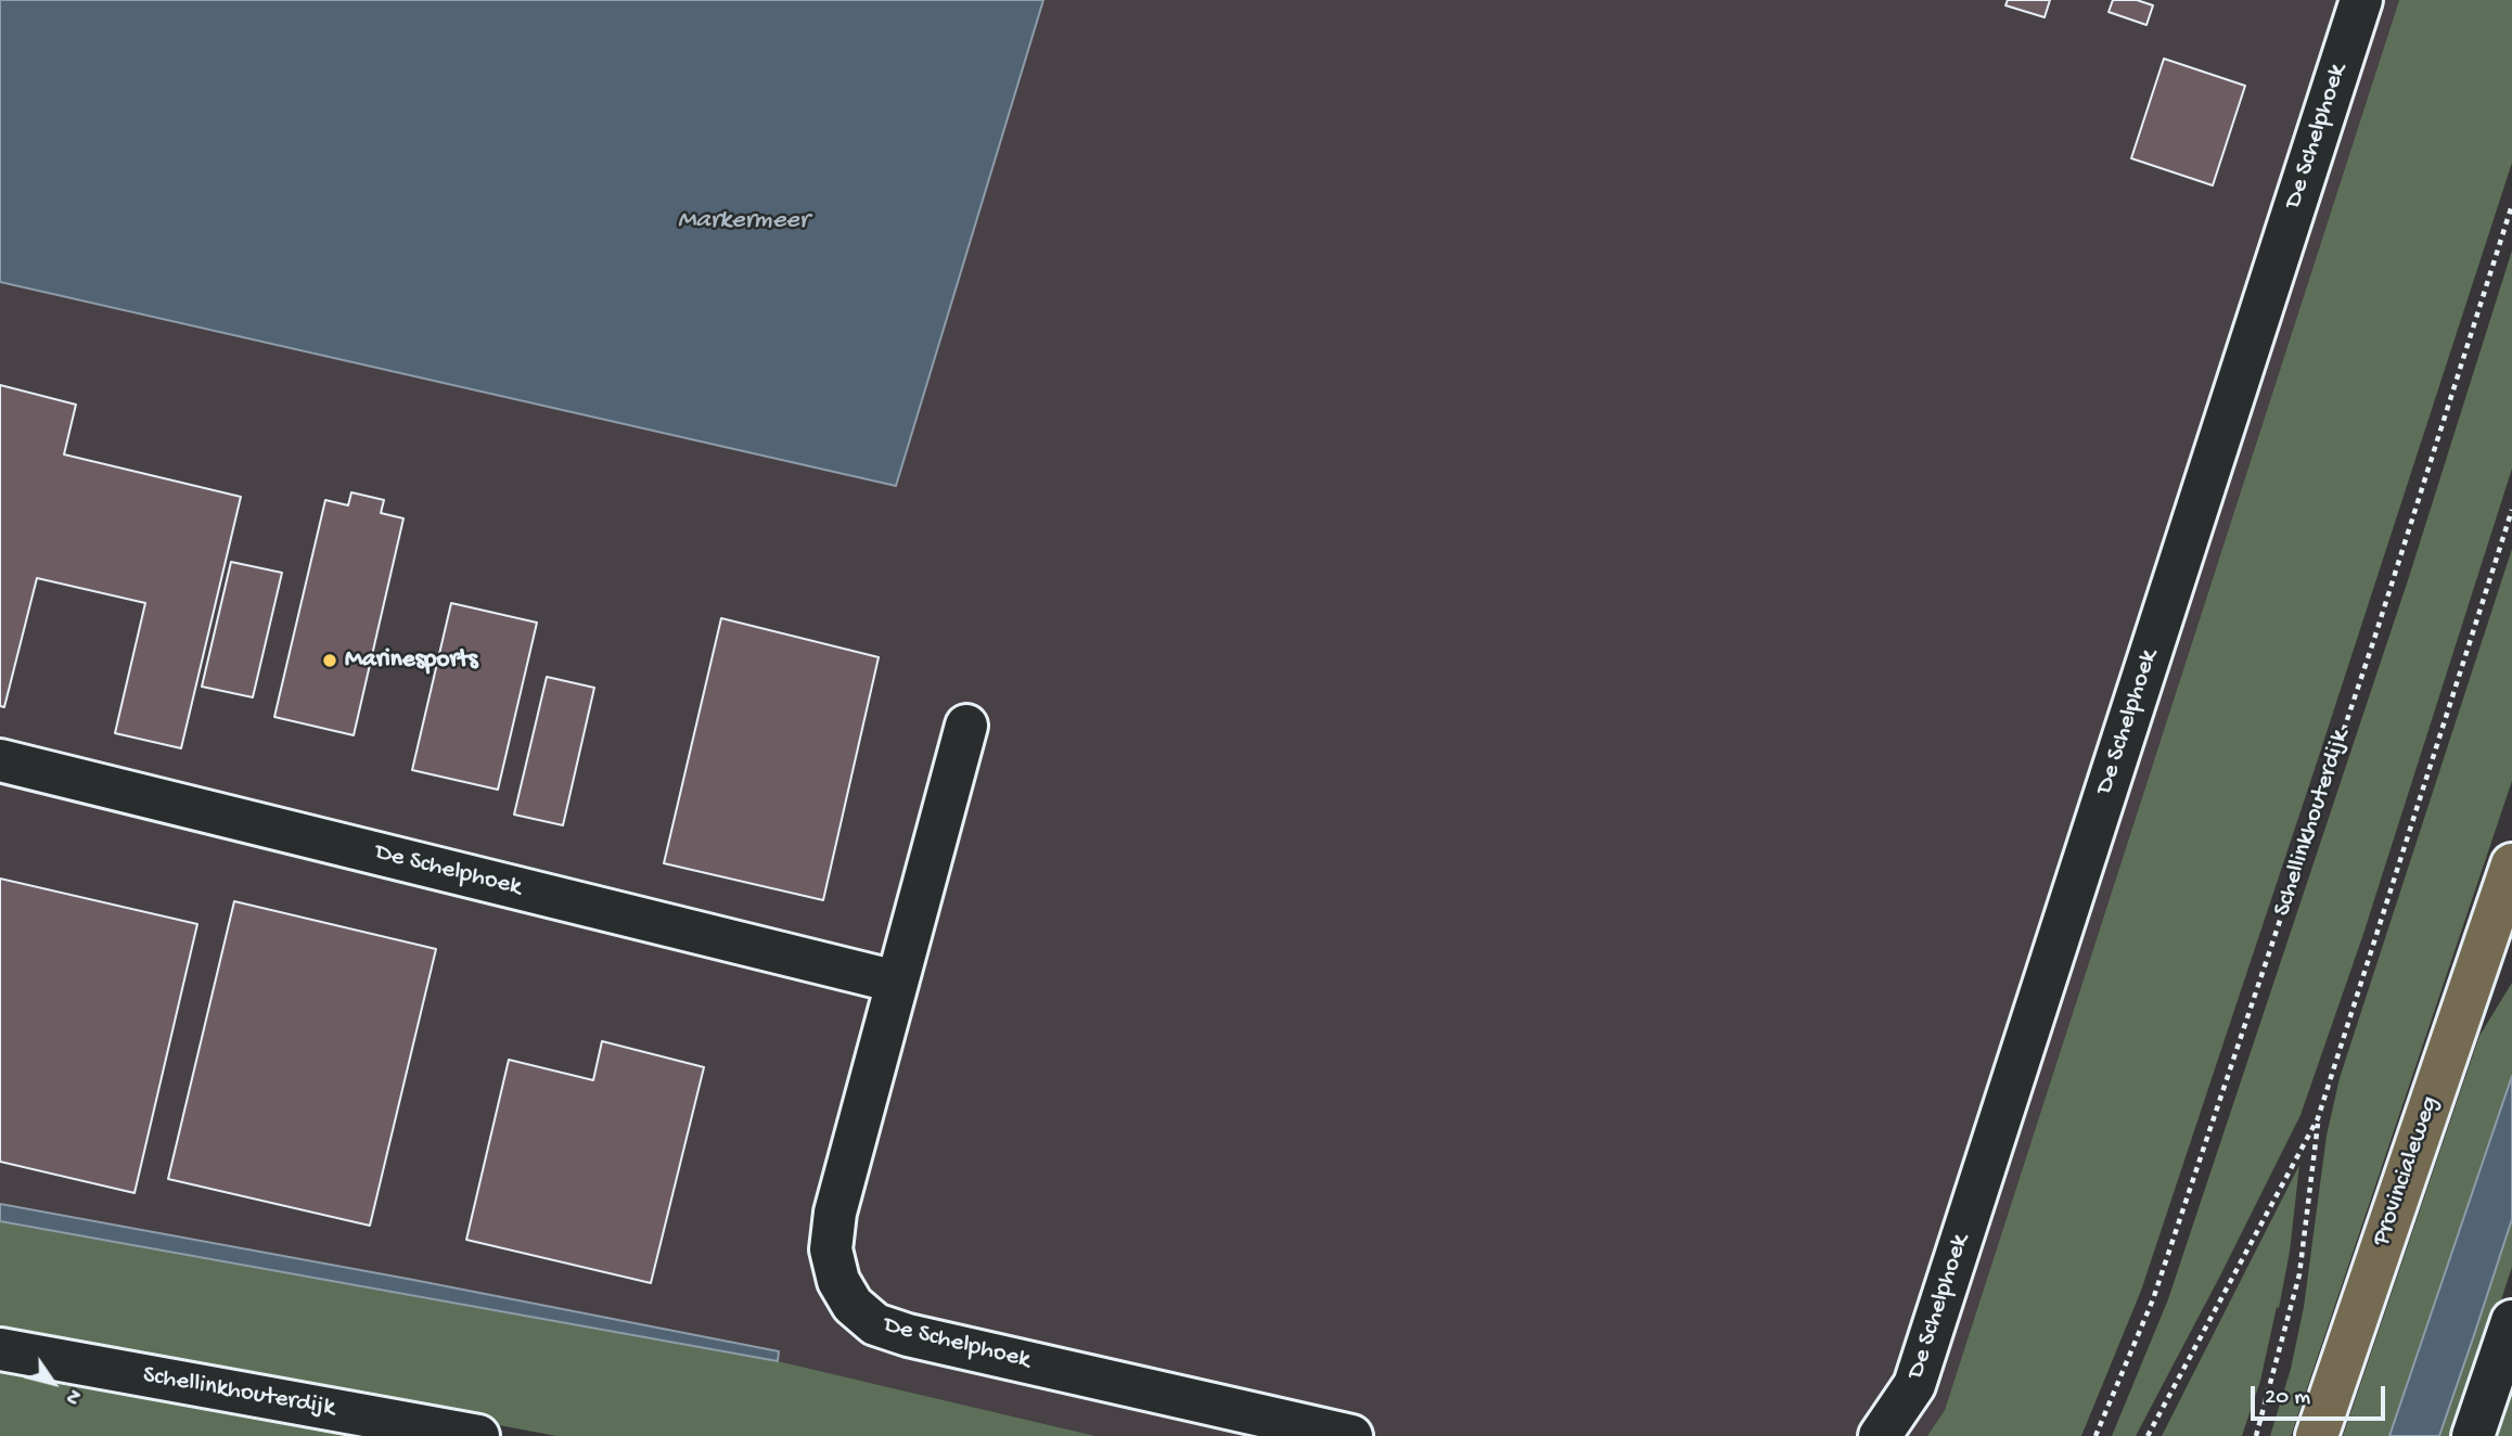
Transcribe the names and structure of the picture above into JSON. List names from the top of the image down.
{
  "streets": {
    "main road": ["Provincialeweg"],
    "street": ["De Schelphoek", "Schellinkhouterdijk"]
  },
  "water": ["Markermeer"],
  "places": ["Marinesports"],
  "scale_bar": "20 m",
  "north": "bottom right"
}
